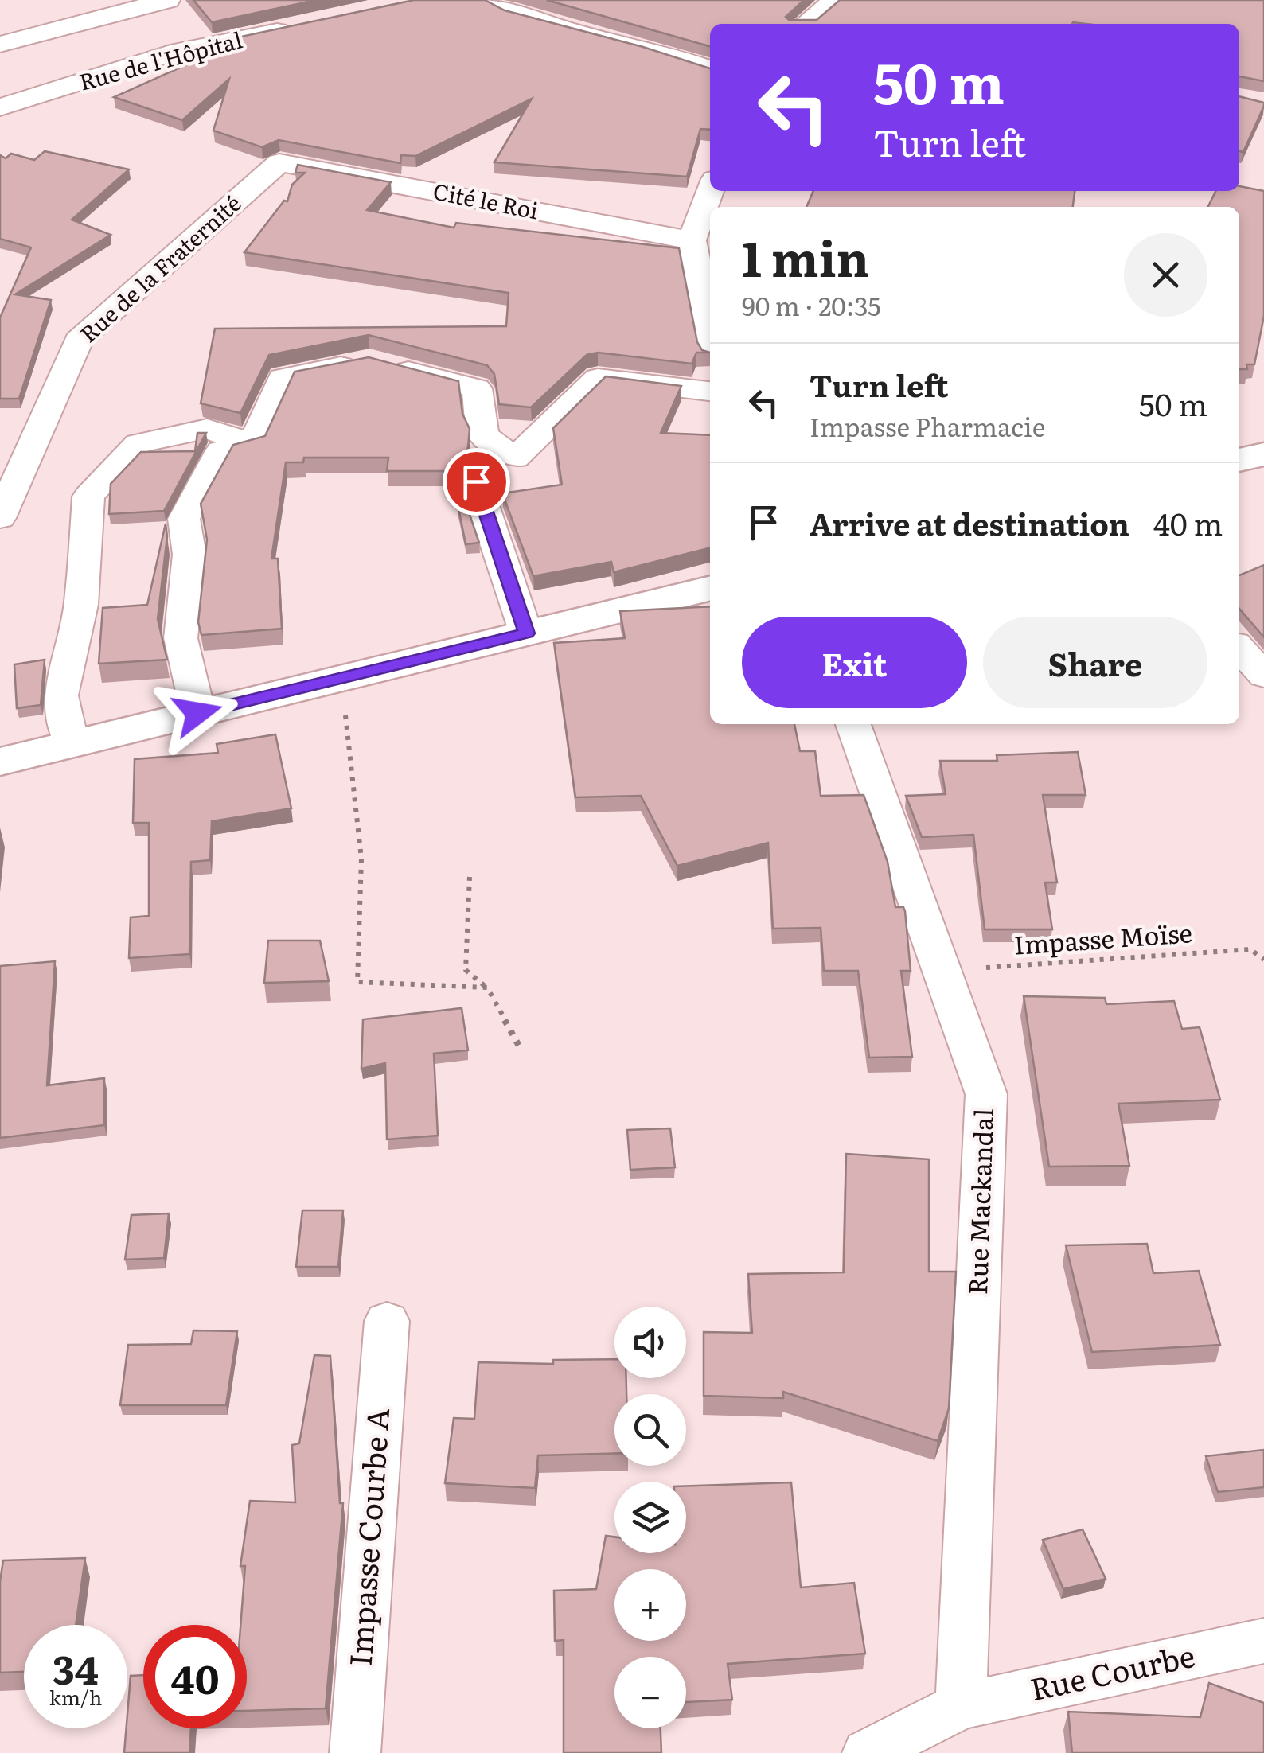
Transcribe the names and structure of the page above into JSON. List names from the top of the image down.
{
  "streets": {
    "street": [
      "Rue de l'Hôpital",
      "Cité le Roi",
      "Rue de la Fraternité",
      "Rue Mackandal",
      "Impasse Courbe A",
      "Rue Courbe"
    ],
    "path": ["Impasse Moïse"]
  },
  "crossings": [
    ["Cité le Roi", "Rue de la Fraternité"],
    ["Impasse Moïse", "Rue Mackandal"],
    ["Rue Mackandal", "Rue Courbe"]
  ],
  "page": {
    "turn": ["50 m", "Turn left"],
    "heading": ["1 min", "90 m · 20:35"],
    "list": [
      {
        "name": "Turn left",
        "note": "Impasse Pharmacie",
        "value": "50 m"
      },
      {
        "name": "Arrive at destination",
        "value": "40 m"
      }
    ],
    "buttons": ["Exit", "Share"],
    "map_buttons": ["+", "−"],
    "speed": "34 km/h",
    "limit": "40"
  }
}
